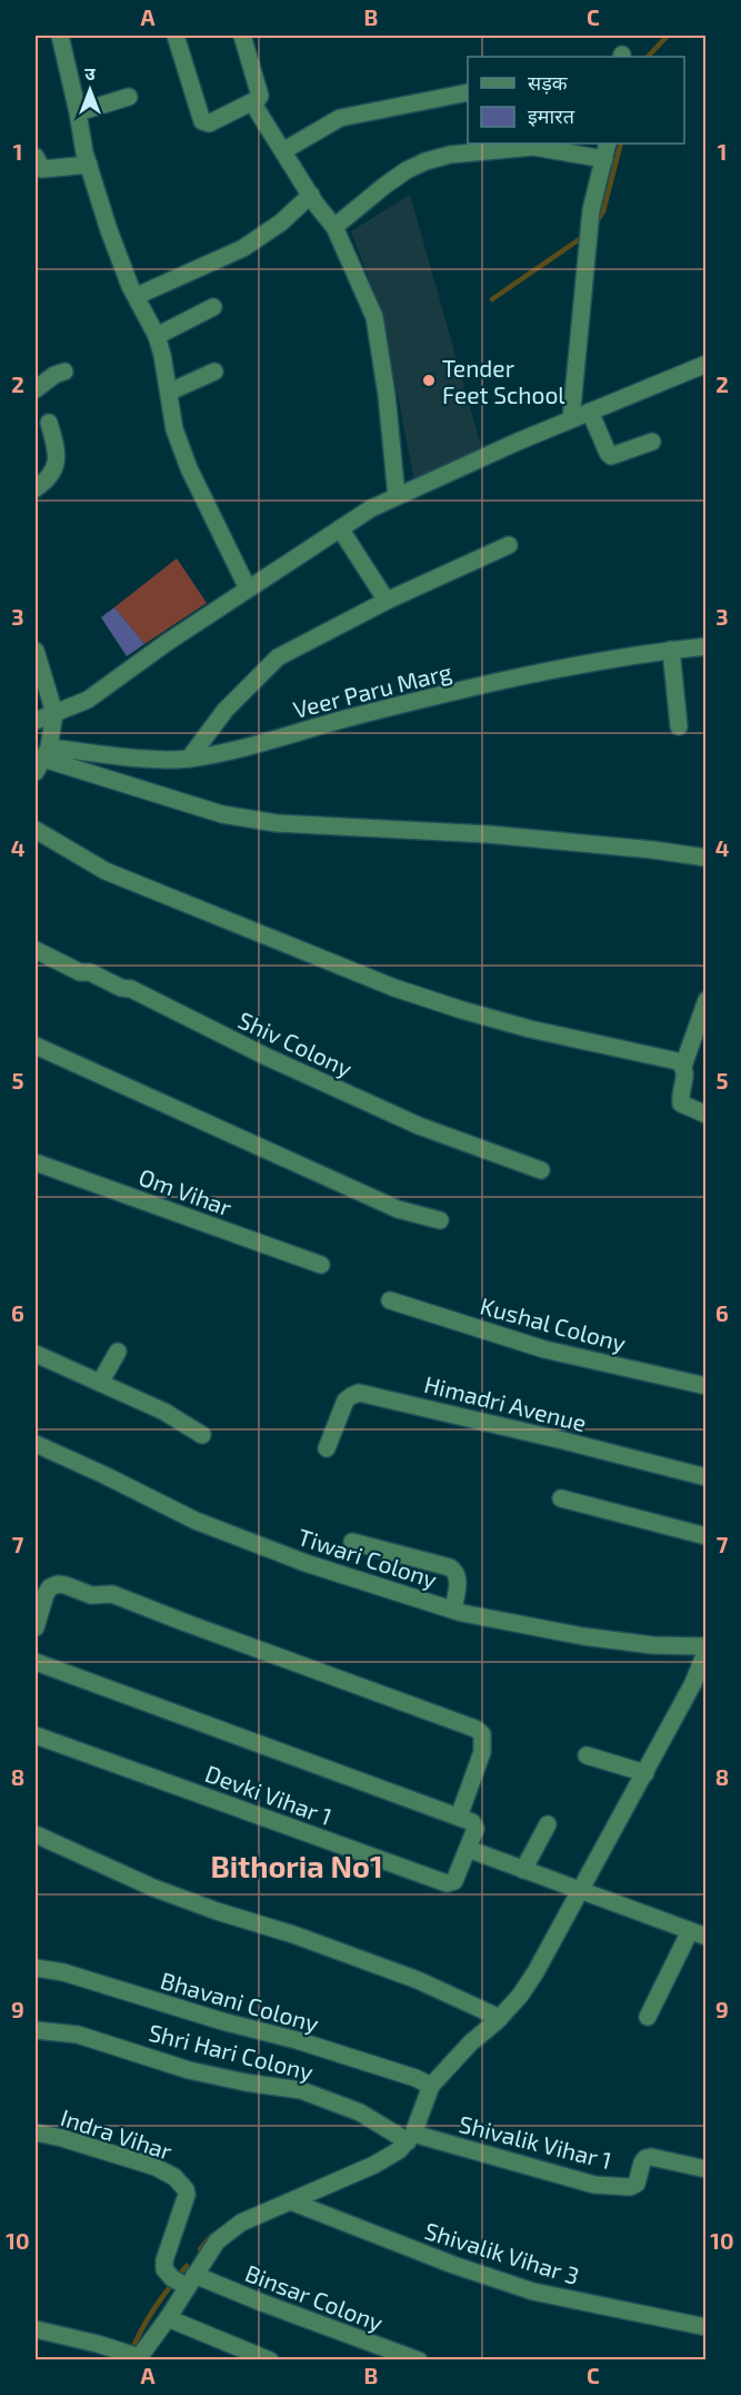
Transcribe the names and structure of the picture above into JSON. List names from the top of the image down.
{
  "streets": {
    "street": [
      "Veer Paru Marg",
      "Shiv Colony",
      "Om Vihar",
      "Kushal Colony",
      "Himadri Avenue",
      "Tiwari Colony",
      "Devki Vihar 1",
      "Bhavani Colony",
      "Shri Hari Colony",
      "Indra Vihar",
      "Shivalik Vihar 1",
      "Shivalik Vihar 3",
      "Binsar Colony"
    ]
  },
  "crossings": [
    ["Shri Hari Colony", "Shivalik Vihar 1"],
    ["Indra Vihar", "Binsar Colony"]
  ],
  "districts": ["Bithoria No1"],
  "places": ["Tender Feet School"],
  "legend": ["सड़क", "इमारत"],
  "north": "top",
  "grid": {
    "columns": ["A", "B", "C"],
    "rows": [
      "1",
      "2",
      "3",
      "4",
      "5",
      "6",
      "7",
      "8",
      "9",
      "10"
    ]
  }
}
